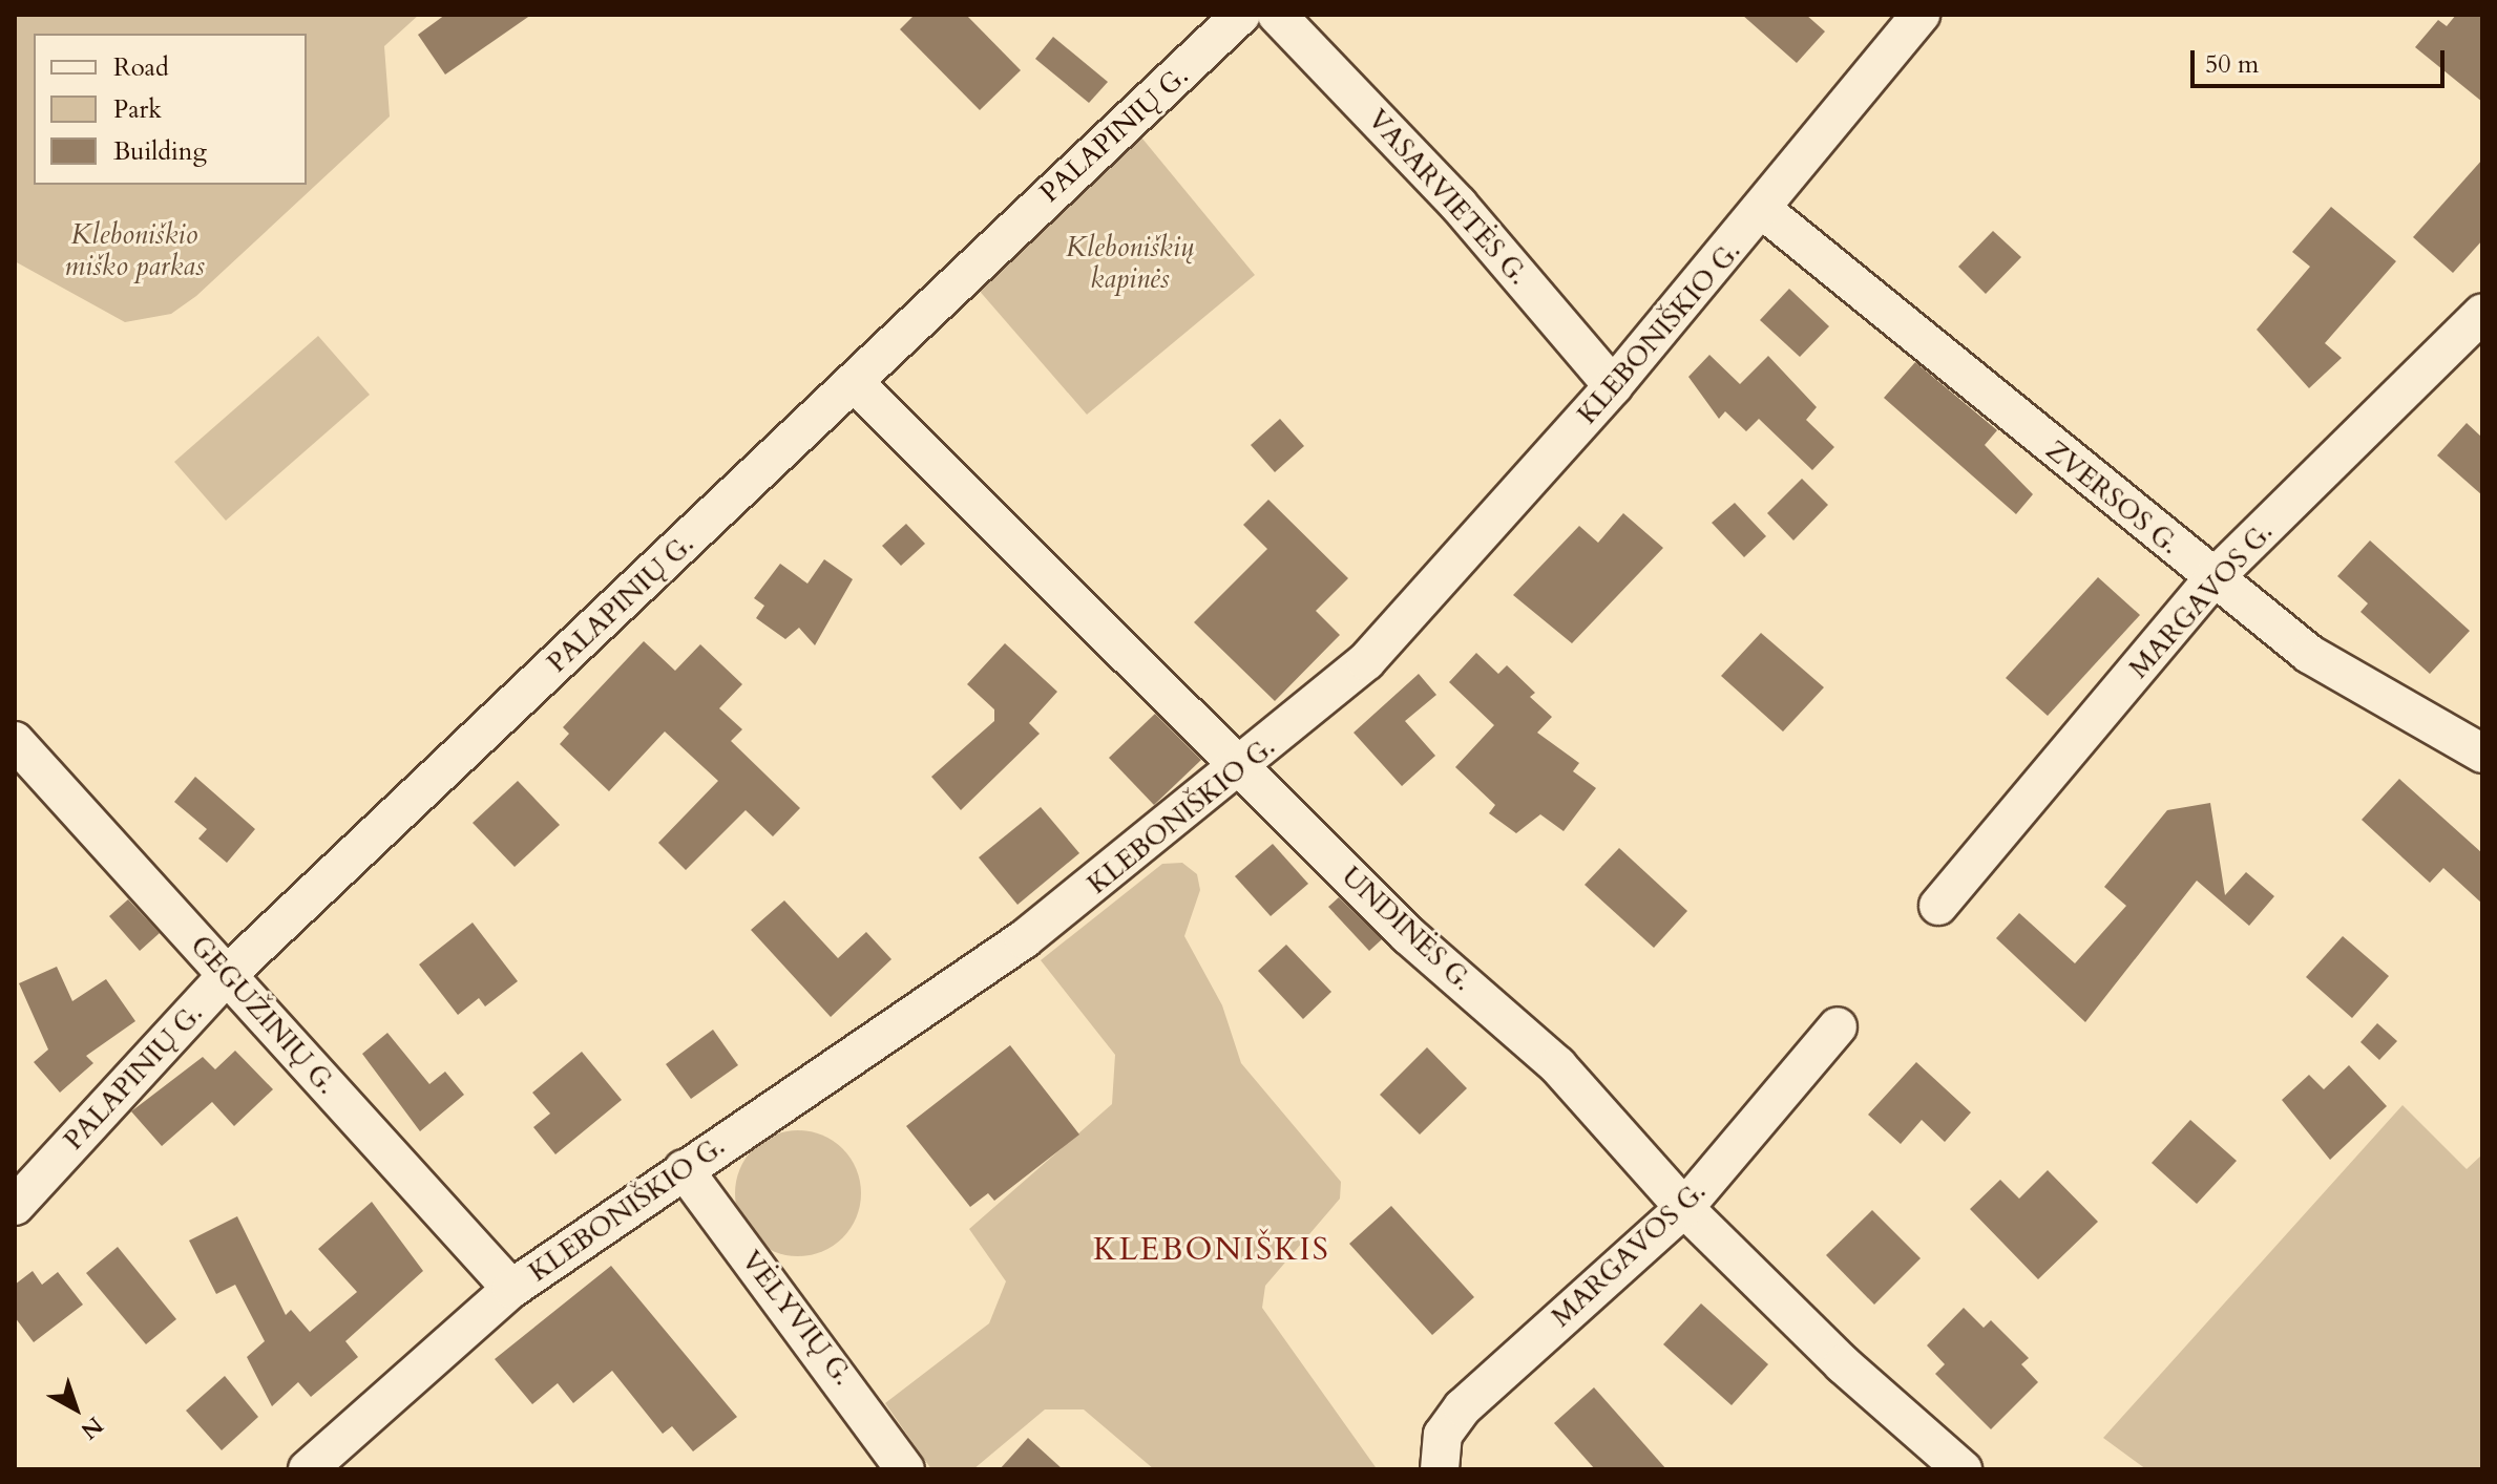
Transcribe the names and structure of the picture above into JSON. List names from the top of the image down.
{
  "streets": {
    "street": [
      "PALAPINIŲ G.",
      "VASARVIETĖS G.",
      "KLEBONIŠKIO G.",
      "ZVERSOS G.",
      "MARGAVOS G.",
      "UNDINĖS G.",
      "GEGUŽINIŲ G.",
      "VĖLYVIŲ G."
    ]
  },
  "crossings": [
    ["PALAPINIŲ G.", "UNDINĖS G."],
    ["PALAPINIŲ G.", "GEGUŽINIŲ G."],
    ["VASARVIETĖS G.", "KLEBONIŠKIO G."],
    ["KLEBONIŠKIO G.", "ZVERSOS G."],
    ["KLEBONIŠKIO G.", "UNDINĖS G."],
    ["KLEBONIŠKIO G.", "GEGUŽINIŲ G."],
    ["KLEBONIŠKIO G.", "VĖLYVIŲ G."],
    ["ZVERSOS G.", "MARGAVOS G."],
    ["MARGAVOS G.", "UNDINĖS G."]
  ],
  "districts": ["KLEBONIŠKIS"],
  "parks": ["Kleboniškio miško parkas", "Kleboniškių kapinės"],
  "legend": ["Road", "Park", "Building"],
  "scale_bar": "50 m",
  "north": "bottom right"
}
